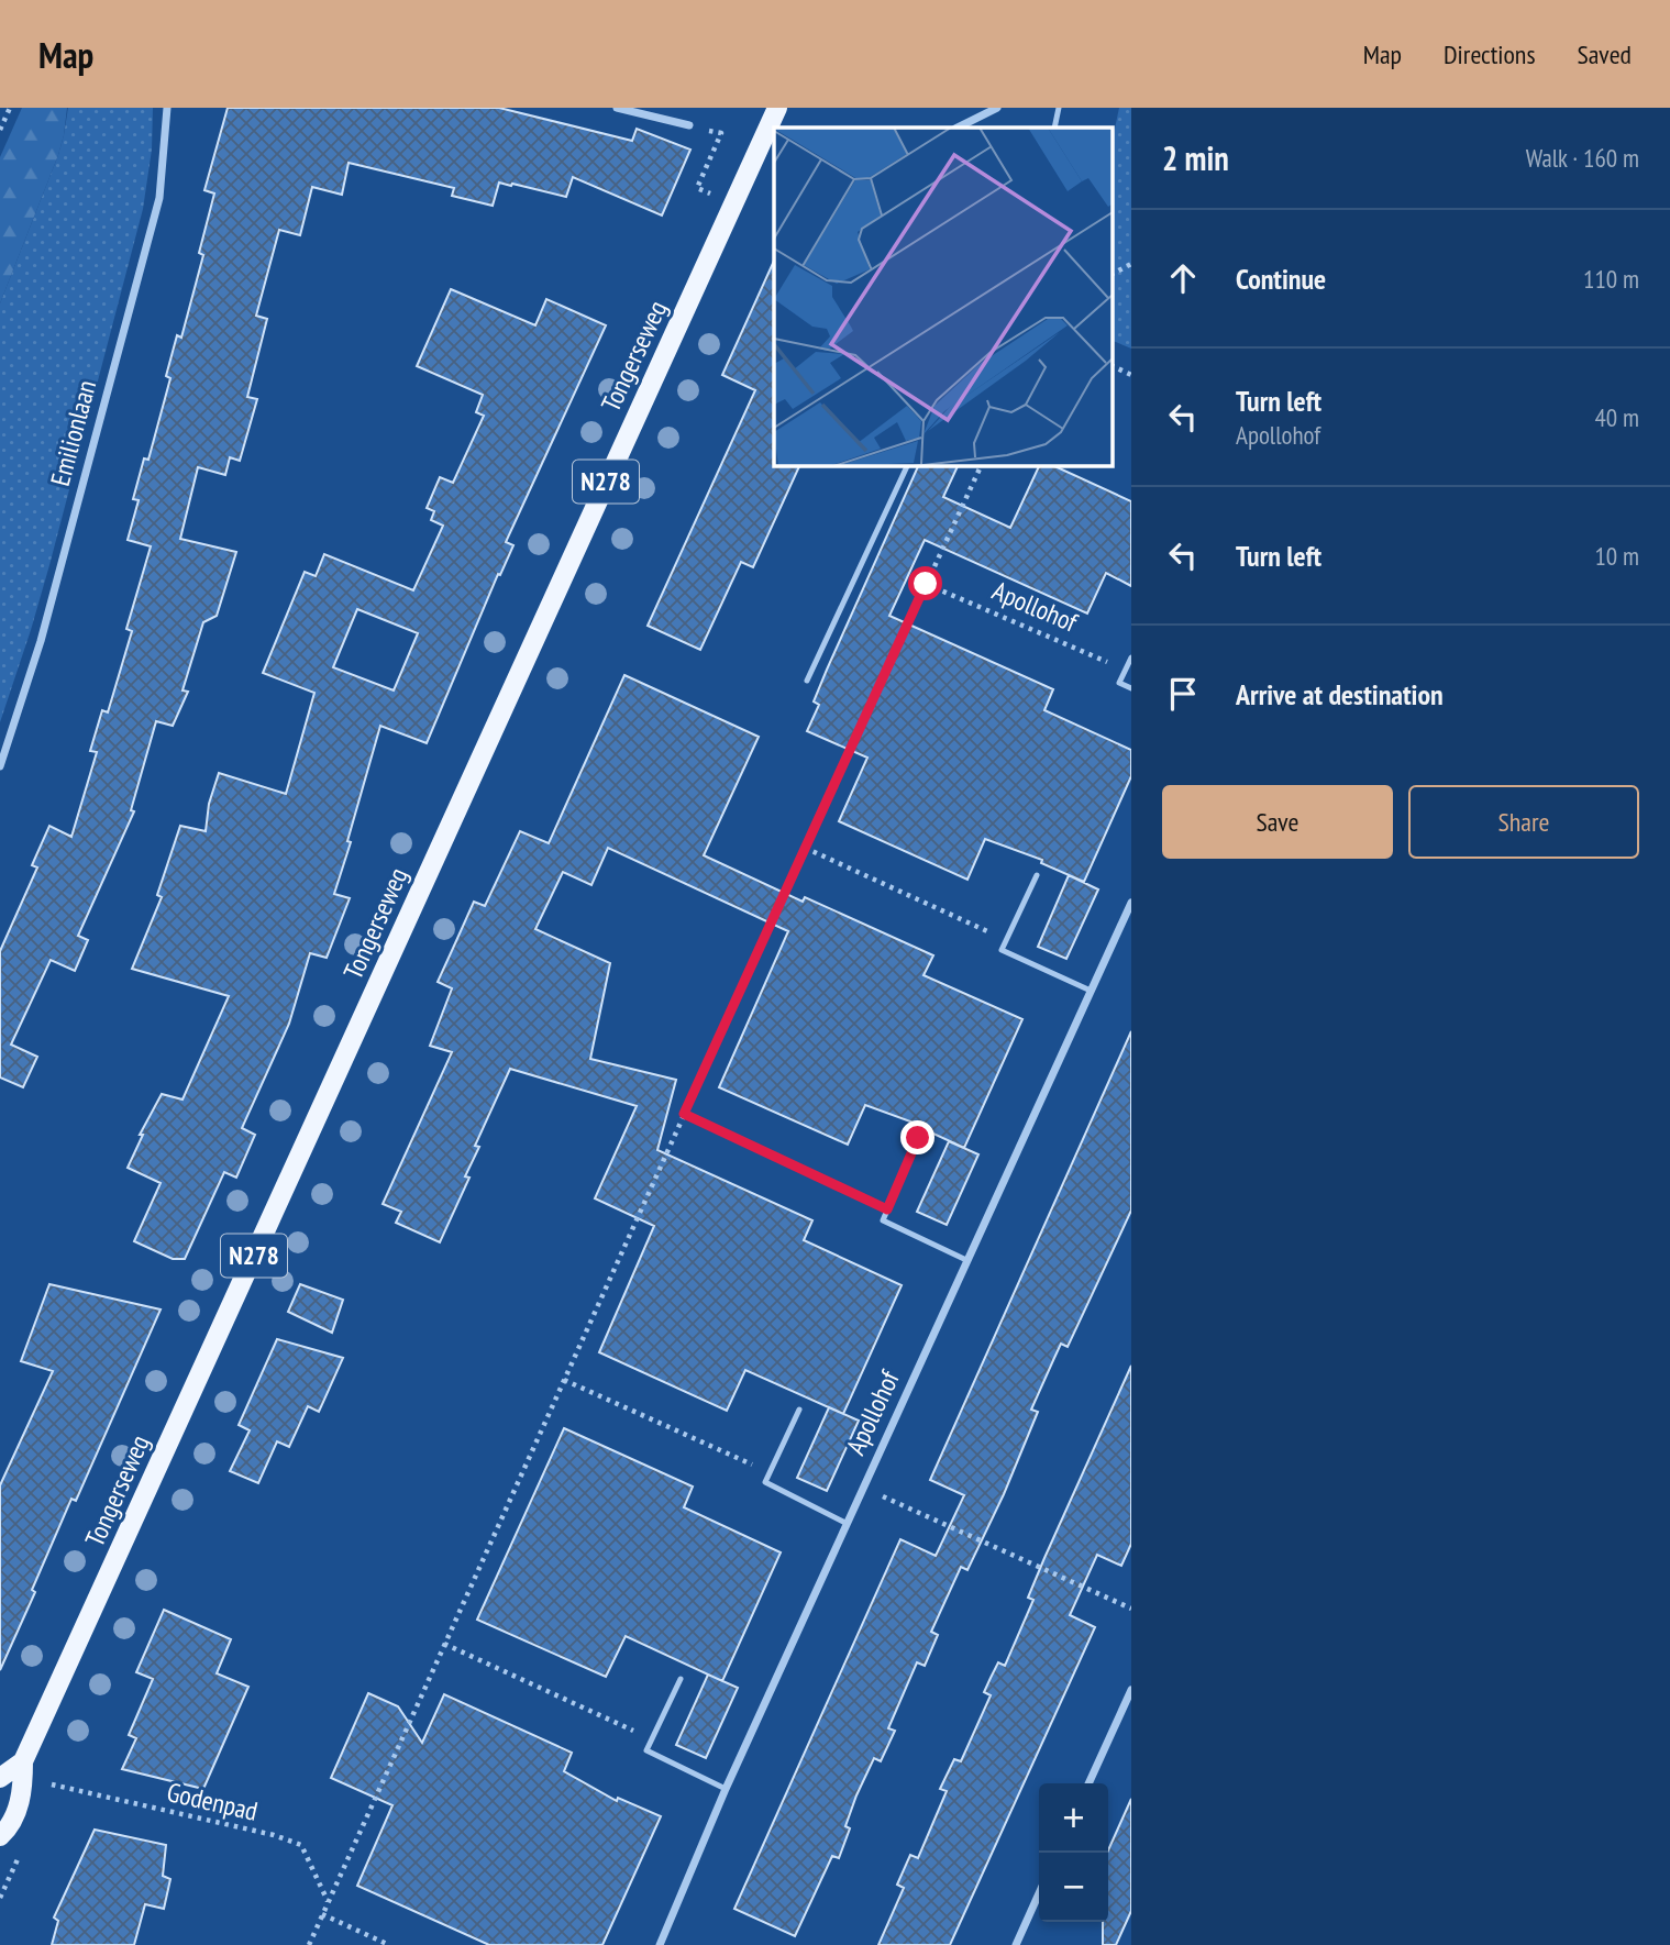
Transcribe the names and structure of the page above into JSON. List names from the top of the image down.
{
  "streets": {
    "main road": ["Tongerseweg", "N278"],
    "street": ["Emilionlaan", "Apollohof"],
    "path": ["Godenpad"]
  },
  "page": {
    "header": "Map",
    "nav": ["Map", "Directions", "Saved"],
    "heading": ["2 min", "Walk · 160 m"],
    "list": [
      ["Continue", "110 m"],
      ["Turn left", "Apollohof", "40 m"],
      ["Turn left", "10 m"],
      "Arrive at destination"
    ],
    "buttons": ["Save", "Share"],
    "map_buttons": ["+", "−"]
  }
}
